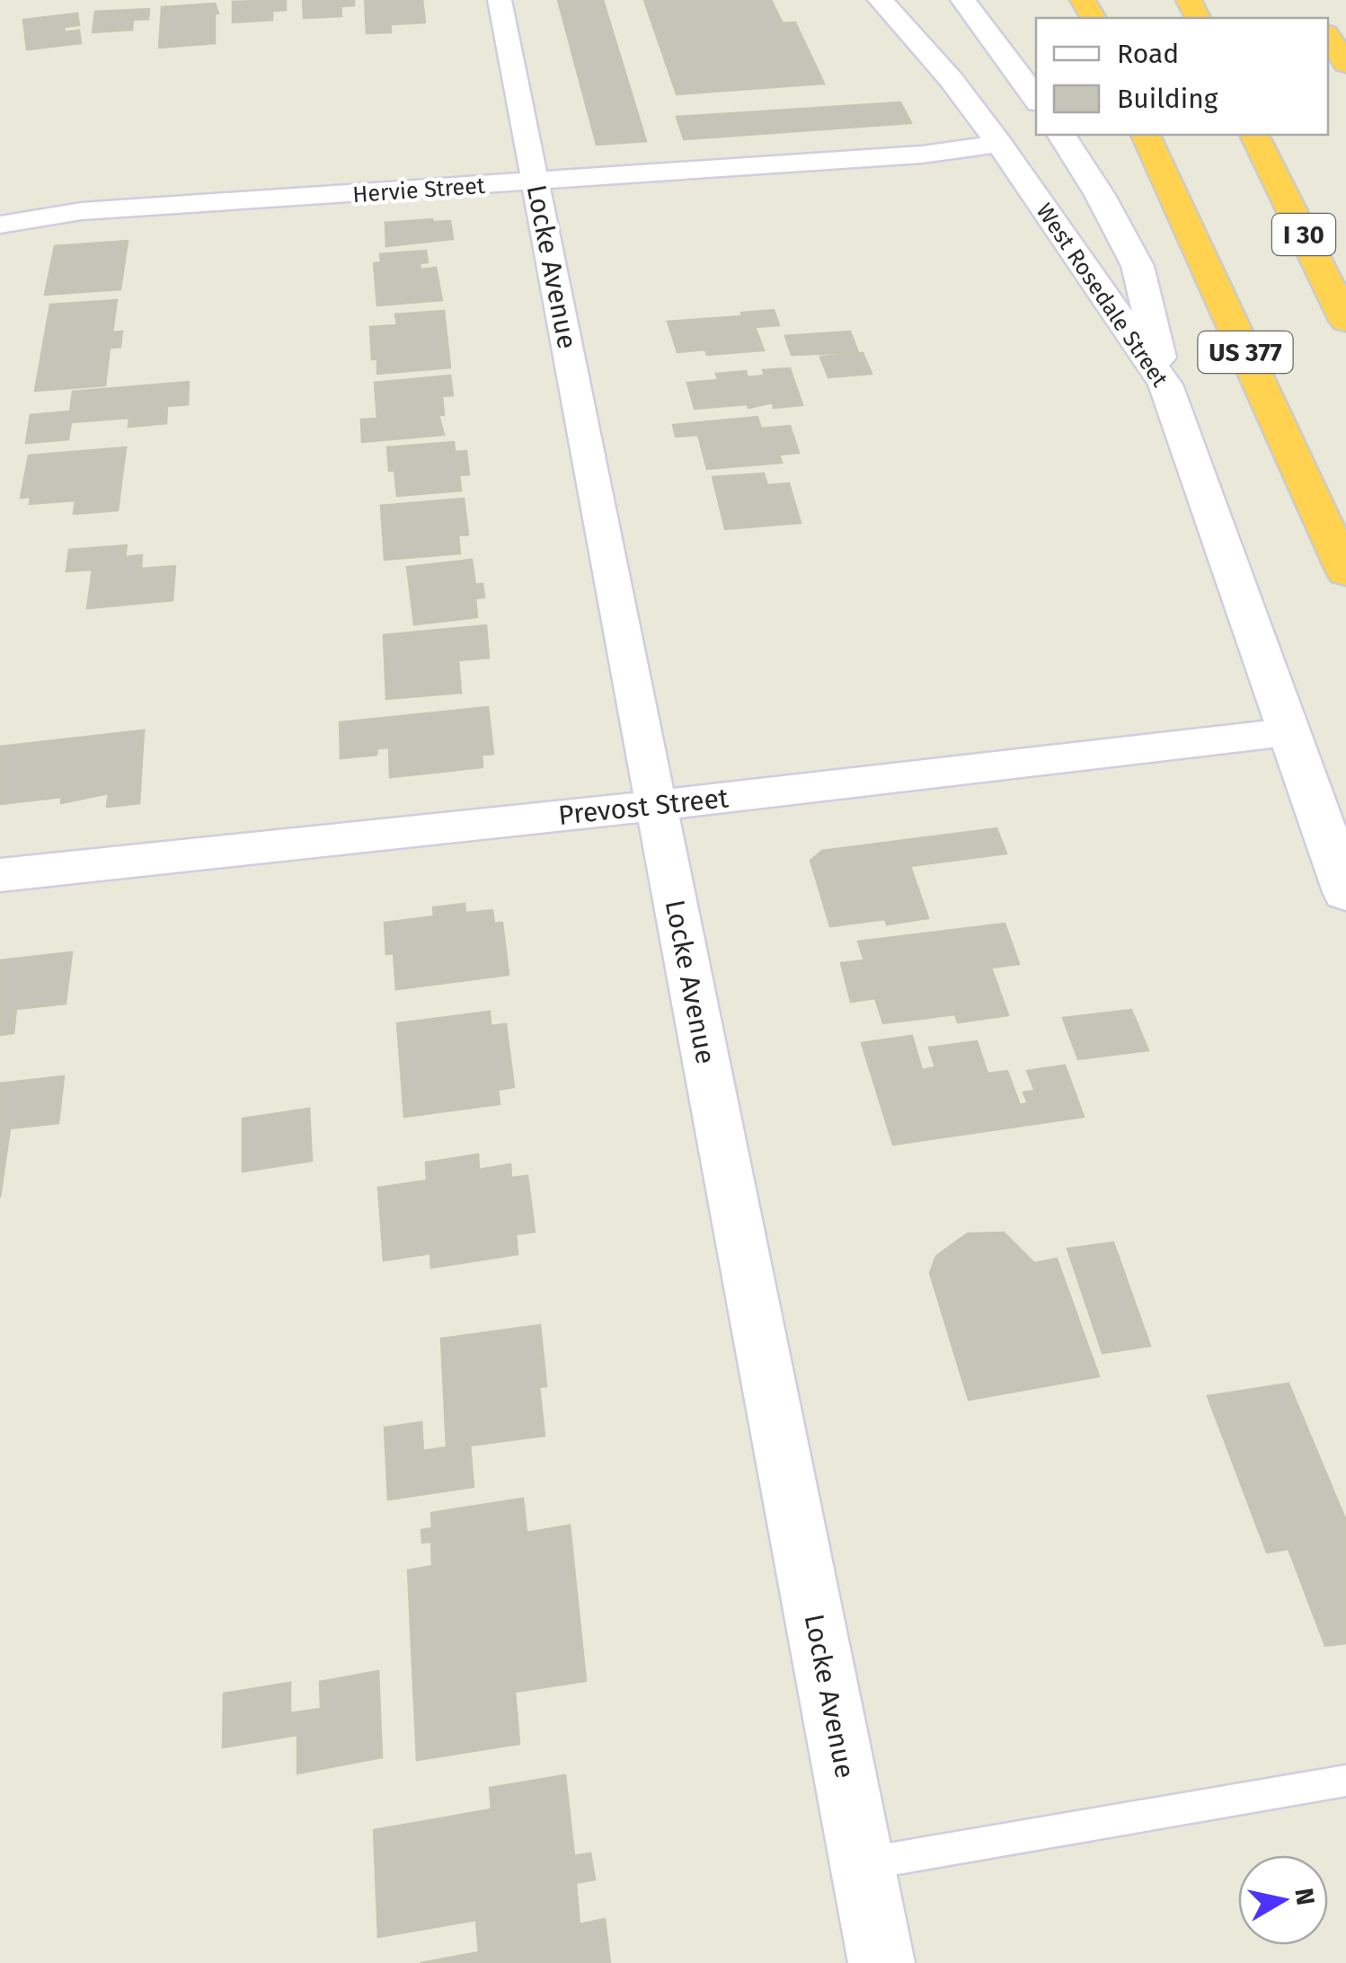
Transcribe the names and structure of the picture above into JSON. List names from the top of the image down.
{
  "streets": {
    "highway": ["I 30", "US 377"],
    "main road": ["West Rosedale Street"],
    "street": ["Hervie Street", "Locke Avenue", "Prevost Street"]
  },
  "crossings": [
    ["Hervie Street", "Locke Avenue"],
    ["Hervie Street", "West Rosedale Street"],
    ["Locke Avenue", "Prevost Street"],
    ["West Rosedale Street", "Prevost Street"]
  ],
  "legend": ["Road", "Building"],
  "north": "right"
}
